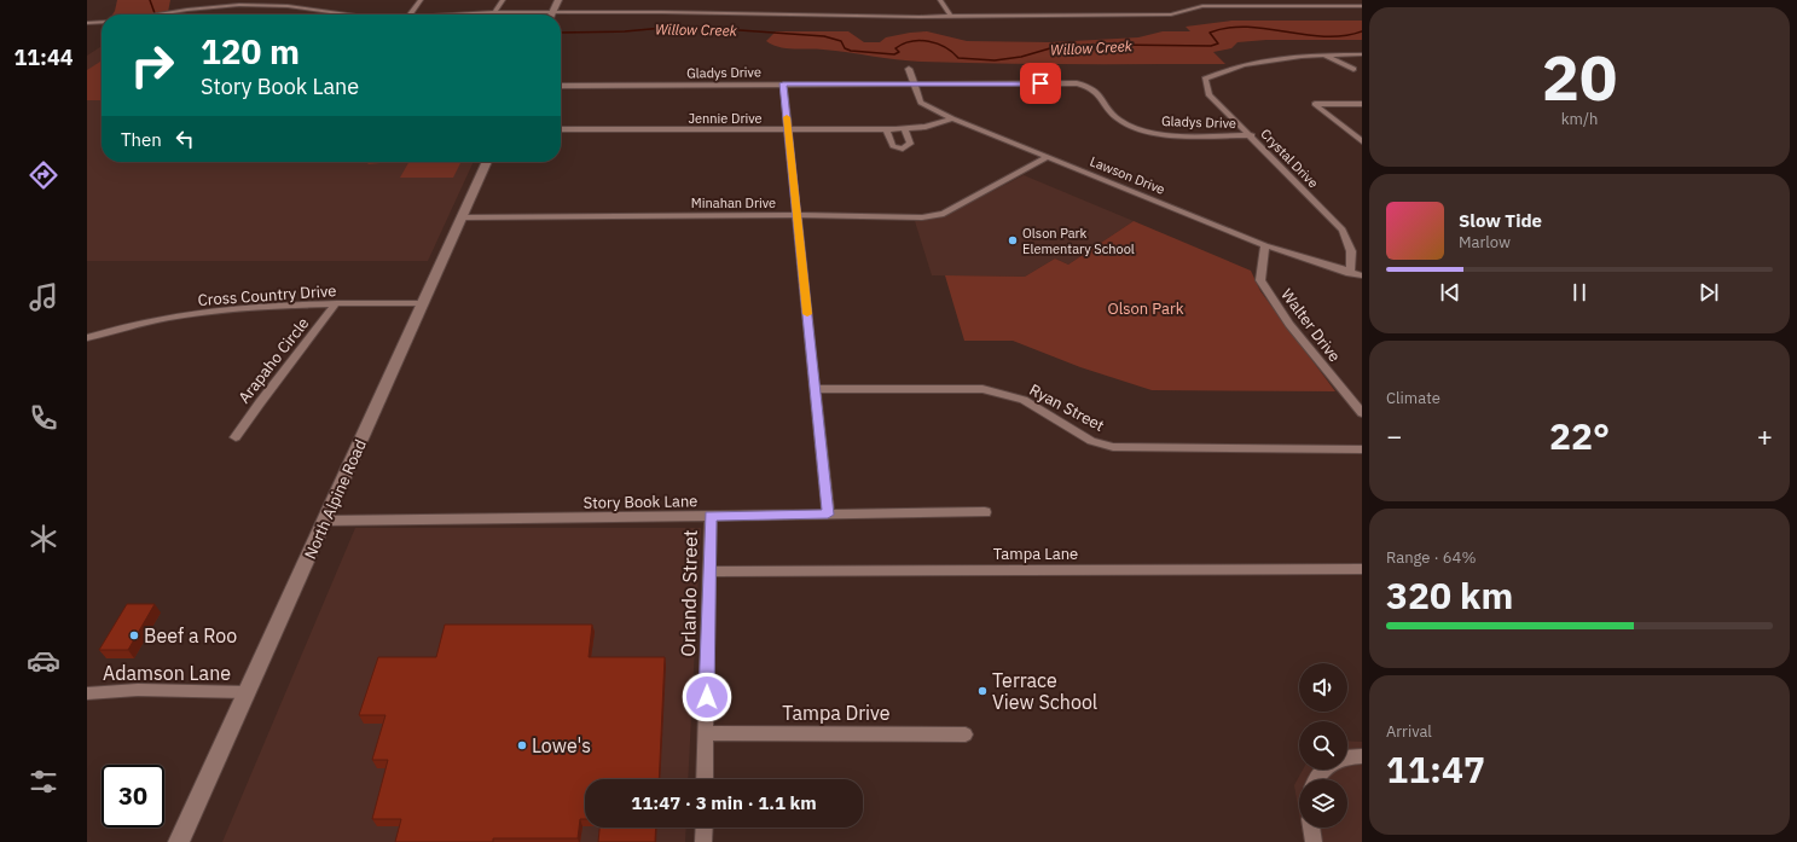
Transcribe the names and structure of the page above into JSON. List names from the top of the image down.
{
  "streets": {
    "main road": ["North Alpine Road"],
    "street": [
      "Gladys Drive",
      "Jennie Drive",
      "Crystal Drive",
      "Lawson Drive",
      "Minahan Drive",
      "Cross Country Drive",
      "Walter Drive",
      "Arapaho Circle",
      "Ryan Street",
      "Story Book Lane",
      "Tampa Lane",
      "Orlando Street",
      "Adamson Lane",
      "Tampa Drive"
    ]
  },
  "crossings": [
    ["Gladys Drive", "Crystal Drive"],
    ["Gladys Drive", "Lawson Drive"],
    ["Jennie Drive", "Lawson Drive"],
    ["Crystal Drive", "Lawson Drive"],
    ["Lawson Drive", "Minahan Drive"],
    ["Lawson Drive", "Walter Drive"],
    ["Minahan Drive", "North Alpine Road"],
    ["Cross Country Drive", "Arapaho Circle"],
    ["Cross Country Drive", "North Alpine Road"],
    ["North Alpine Road", "Story Book Lane"],
    ["North Alpine Road", "Adamson Lane"],
    ["Story Book Lane", "Orlando Street"],
    ["Tampa Lane", "Orlando Street"],
    ["Orlando Street", "Tampa Drive"]
  ],
  "water": ["Willow Creek"],
  "parks": ["Olson Park"],
  "places": [
    "Olson Park Elementary School",
    "Beef a Roo",
    "Terrace View School",
    "Lowe's"
  ],
  "page": {
    "tabs": "11:44",
    "tile": [
      ["20", "km/h"],
      "Climate",
      ["Range · 64%", "320 km"],
      ["Arrival", "11:47"]
    ],
    "turn": ["120 m", "Story Book Lane"],
    "then": "Then",
    "song": ["Slow Tide", "Marlow"],
    "heat": ["−", "22°", "+"],
    "limit": "30",
    "trip": "11:47 · 3 min · 1.1 km"
  }
}
